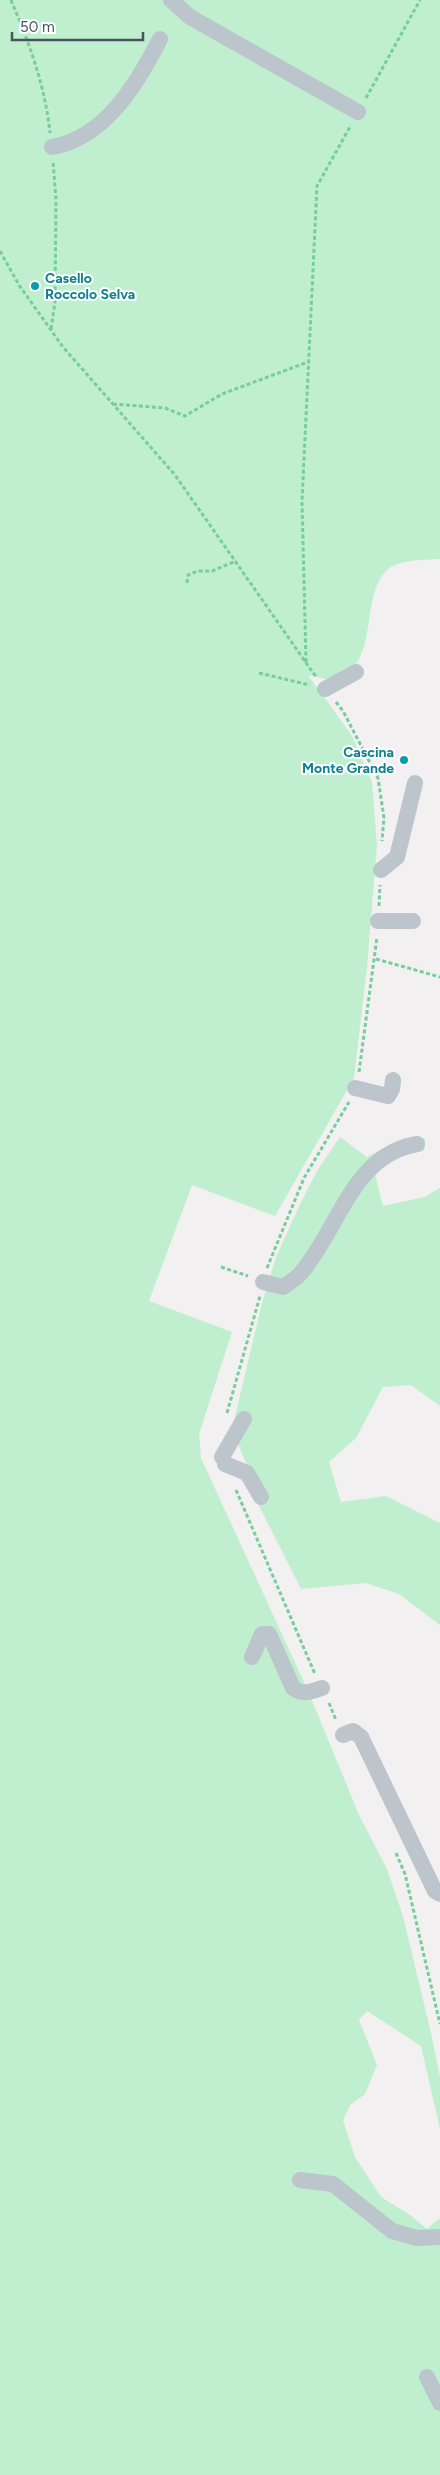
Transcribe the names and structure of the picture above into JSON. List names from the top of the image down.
{
  "places": ["Casello Roccolo Selva", "Cascina Monte Grande"],
  "scale_bar": "50 m"
}
